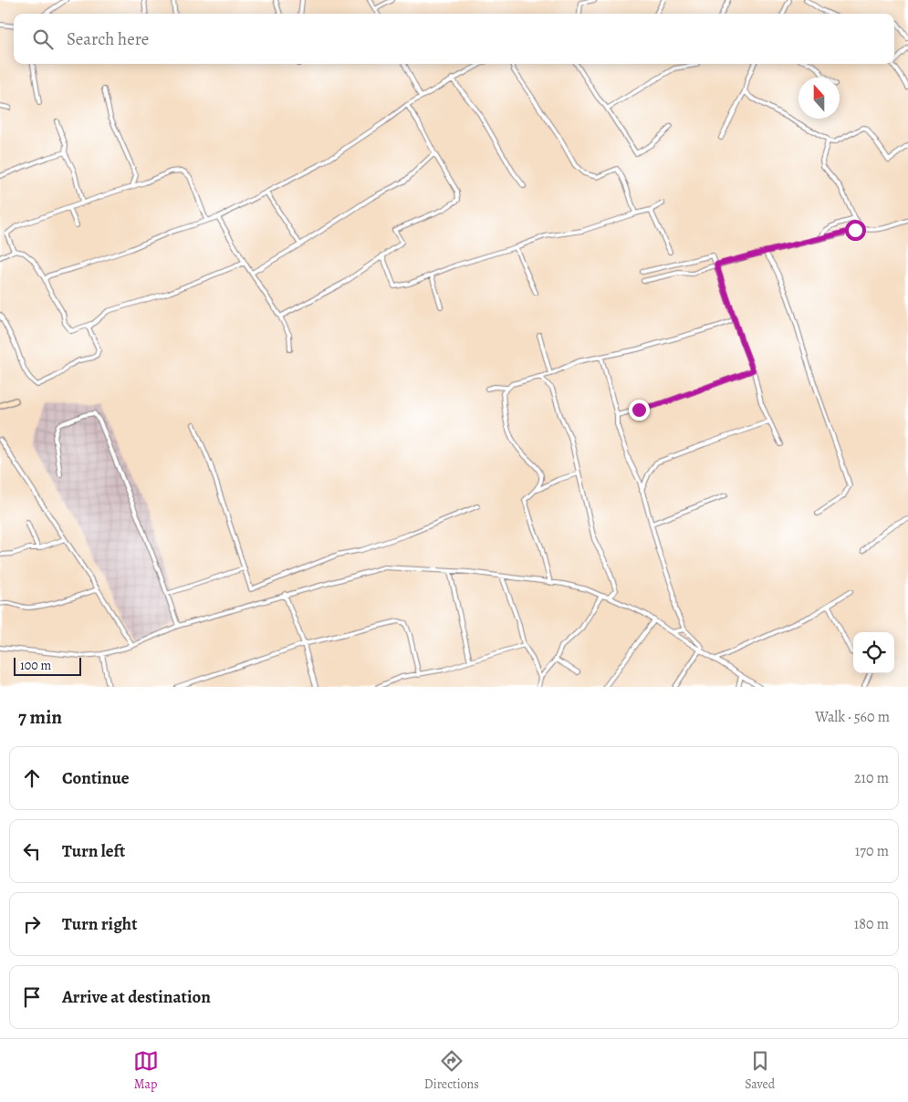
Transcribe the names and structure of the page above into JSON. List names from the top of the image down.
{
  "scale_bar": "100 m",
  "north": "top",
  "page": {
    "search": "Search here",
    "scale": "100 m",
    "heading": ["7 min", "Walk · 560 m"],
    "list": [
      ["Continue", "210 m"],
      ["Turn left", "170 m"],
      ["Turn right", "180 m"],
      "Arrive at destination"
    ],
    "nav": ["Map", "Directions", "Saved"]
  }
}
